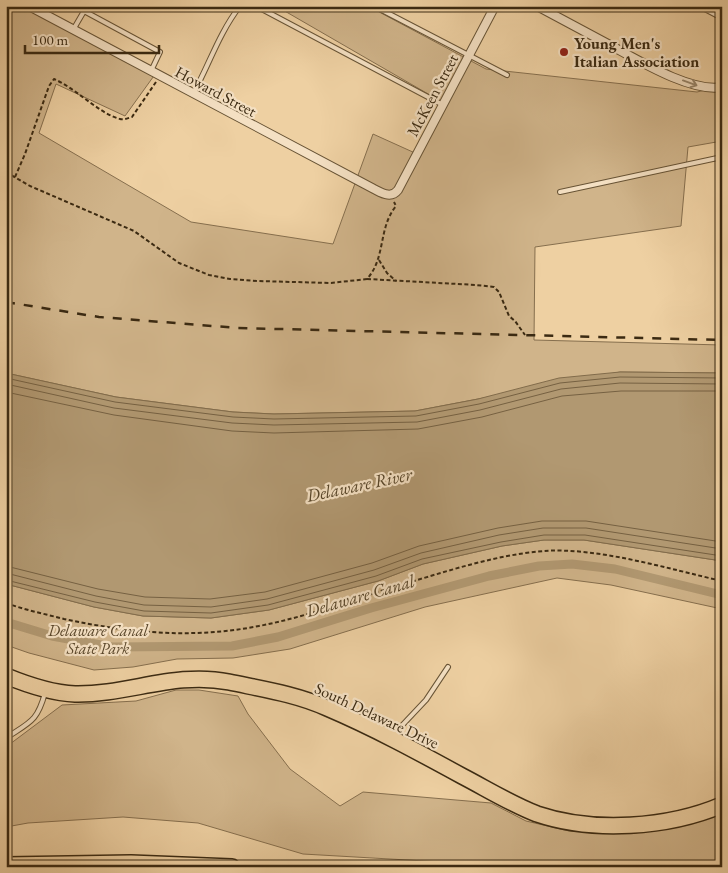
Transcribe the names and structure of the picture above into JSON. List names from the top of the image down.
{
  "streets": {
    "highway": ["South Delaware Drive"],
    "street": ["Howard Street", "McKeen Street"]
  },
  "crossings": [
    ["Howard Street", "McKeen Street"]
  ],
  "water": ["Delaware River", "Delaware Canal"],
  "parks": ["Delaware Canal State Park"],
  "places": ["Young Men's Italian Association"],
  "scale_bar": "100 m"
}
